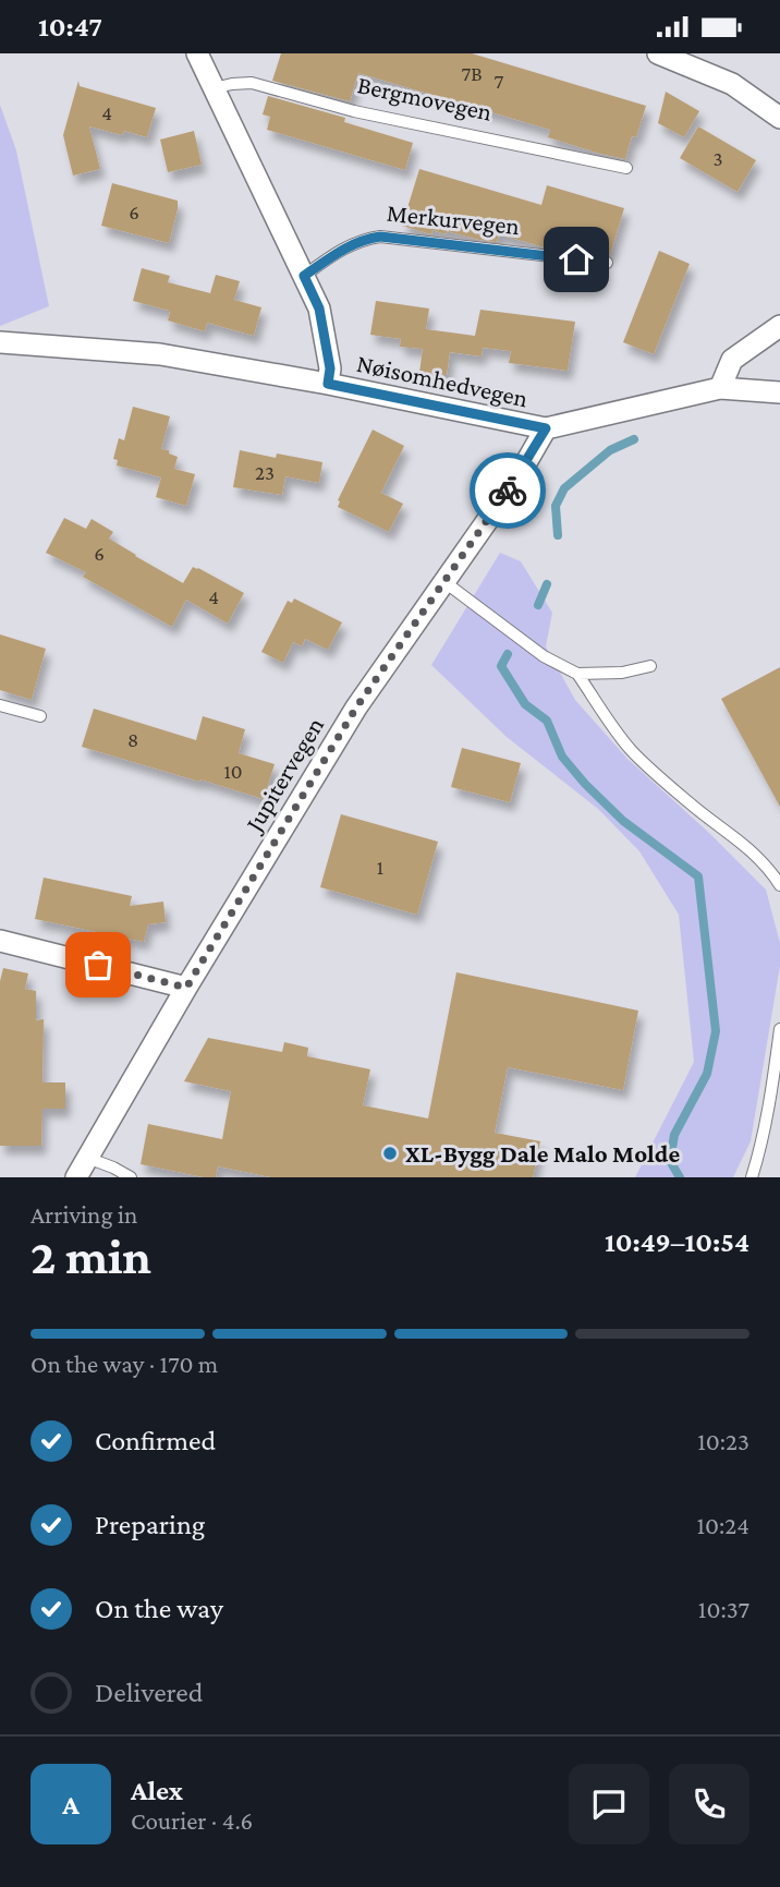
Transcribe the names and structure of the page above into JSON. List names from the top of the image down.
{
  "streets": {
    "street": ["Nøisomhedvegen", "Jupitervegen"],
    "lane": ["Bergmovegen", "Merkurvegen"]
  },
  "crossings": [
    ["Nøisomhedvegen", "Jupitervegen"]
  ],
  "places": ["XL-Bygg Dale Malo Molde"],
  "house_numbers": [
    "7B",
    "7",
    "4",
    "3",
    "6",
    "23",
    "6",
    "4",
    "8",
    "10",
    "1"
  ],
  "page": {
    "status": "10:47",
    "heading": ["2 min", "Arriving in", "10:49–10:54"],
    "panel": ["Alex", "Courier · 4.6"],
    "bar": "On the way · 170 m",
    "list": [
      ["Confirmed", "10:23"],
      ["Preparing", "10:24"],
      ["On the way", "10:37"],
      "Delivered"
    ],
    "round": "A"
  }
}
